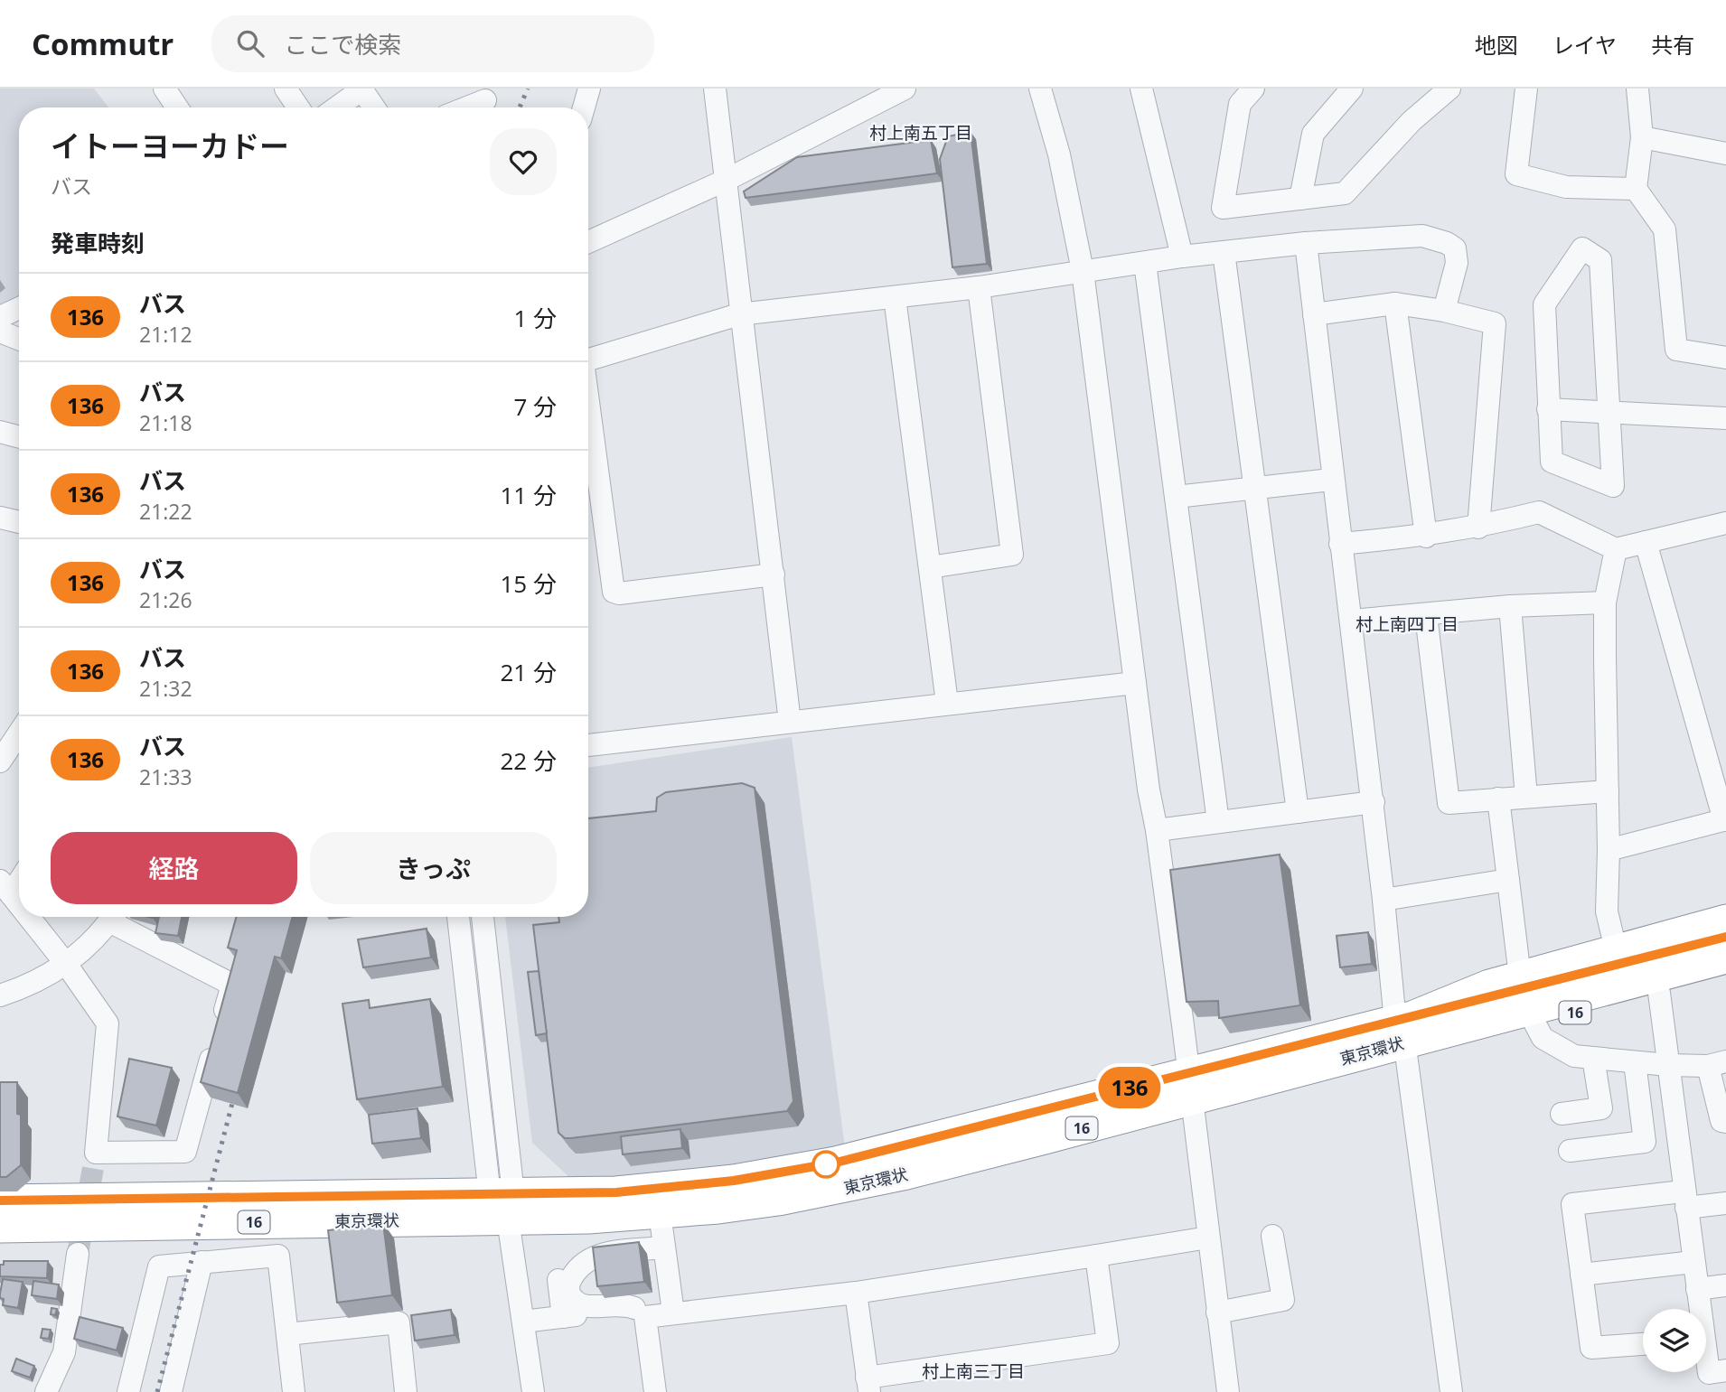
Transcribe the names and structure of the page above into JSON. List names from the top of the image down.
{
  "streets": {
    "highway": ["16", "東京環状"]
  },
  "crossings": [
    ["16", "東京環状"]
  ],
  "districts": ["村上南五丁目", "村上南四丁目", "村上南三丁目"],
  "lines": ["bus line 136"],
  "page": {
    "header": "Commutr",
    "search": "ここで検索",
    "nav": ["地図", "レイヤ", "共有"],
    "on_map": "136",
    "heading": [
      ["イトーヨーカドー", "バス"],
      "発車時刻"
    ],
    "list": [
      {
        "mark": "136",
        "name": "バス",
        "note": "21:12",
        "value": "1 分"
      },
      {
        "mark": "136",
        "name": "バス",
        "note": "21:18",
        "value": "7 分"
      },
      {
        "mark": "136",
        "name": "バス",
        "note": "21:22",
        "value": "11 分"
      },
      {
        "mark": "136",
        "name": "バス",
        "note": "21:26",
        "value": "15 分"
      },
      {
        "mark": "136",
        "name": "バス",
        "note": "21:32",
        "value": "21 分"
      },
      {
        "mark": "136",
        "name": "バス",
        "note": "21:33",
        "value": "22 分"
      }
    ],
    "buttons": ["経路", "きっぷ"]
  }
}
